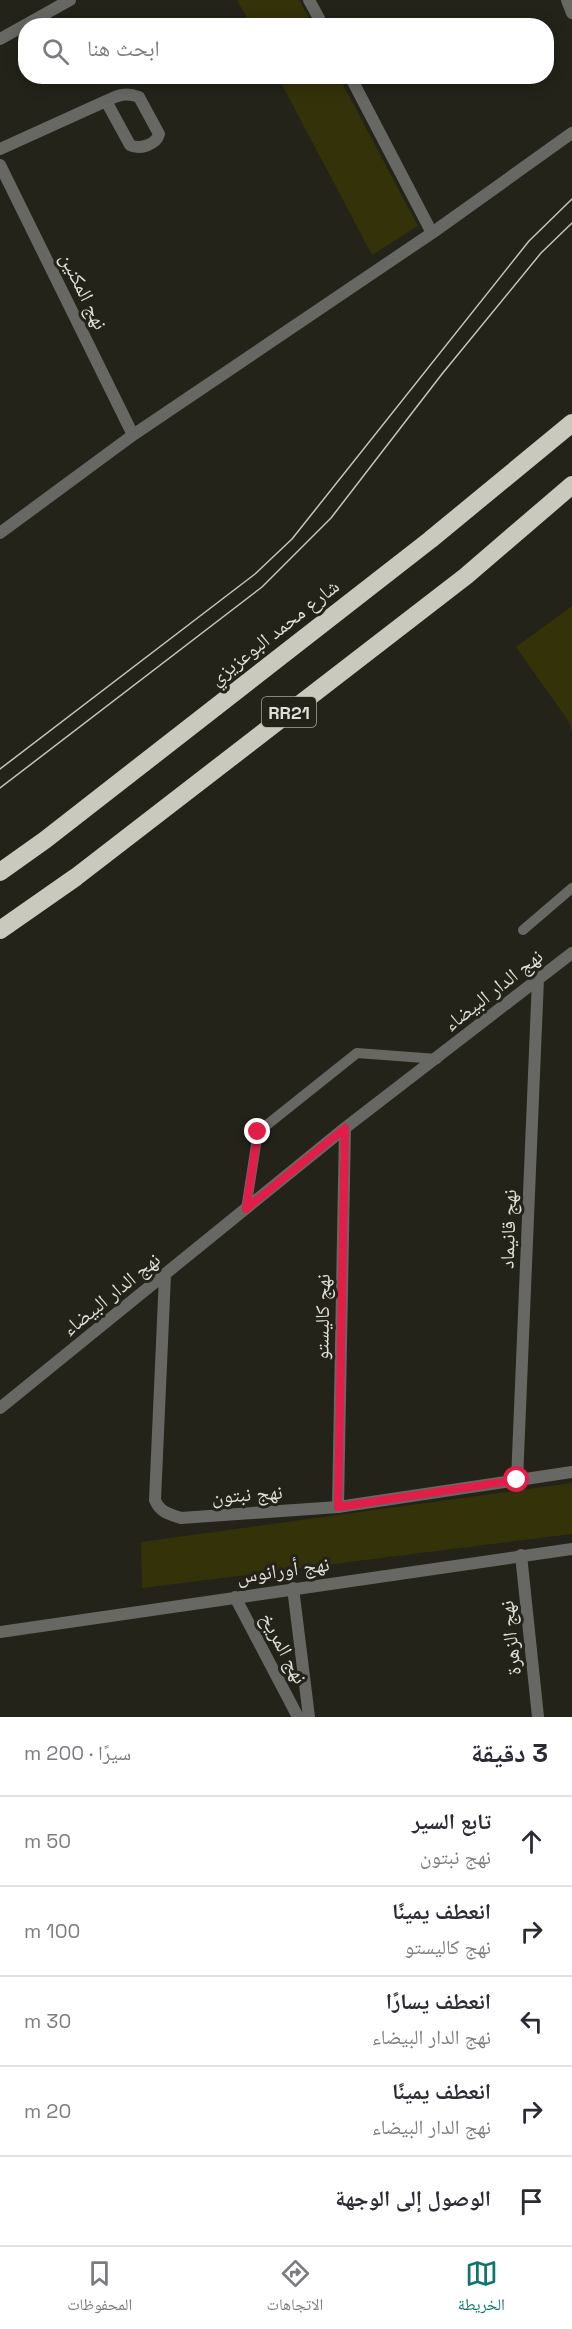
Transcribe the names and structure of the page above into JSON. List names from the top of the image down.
{
  "streets": {
    "highway": ["شارع محمد البوعزيزي", "RR21"],
    "street": [
      "نهج المكنين",
      "نهج الدار البيضاء",
      "نهج قانيماد",
      "نهج كاليستو",
      "نهج نبتون",
      "نهج أورانوس",
      "نهج الزهرة",
      "نهج المريخ"
    ]
  },
  "crossings": [
    ["نهج الدار البيضاء", "نهج قانيماد"],
    ["نهج الدار البيضاء", "نهج كاليستو"],
    ["نهج الدار البيضاء", "نهج نبتون"],
    ["نهج قانيماد", "نهج نبتون"],
    ["نهج كاليستو", "نهج نبتون"],
    ["نهج أورانوس", "نهج الزهرة"],
    ["نهج أورانوس", "نهج المريخ"]
  ],
  "page": {
    "search": "ابحث هنا",
    "heading": ["3 دقيقة", "سيرًا · 200 m"],
    "list": [
      ["تابع السير", "نهج نبتون", "50 m"],
      ["انعطف يمينًا", "نهج كاليستو", "100 m"],
      ["انعطف يسارًا", "نهج الدار البيضاء", "30 m"],
      ["انعطف يمينًا", "نهج الدار البيضاء", "20 m"],
      "الوصول إلى الوجهة"
    ],
    "nav": ["الخريطة", "الاتجاهات", "المحفوظات"]
  }
}
